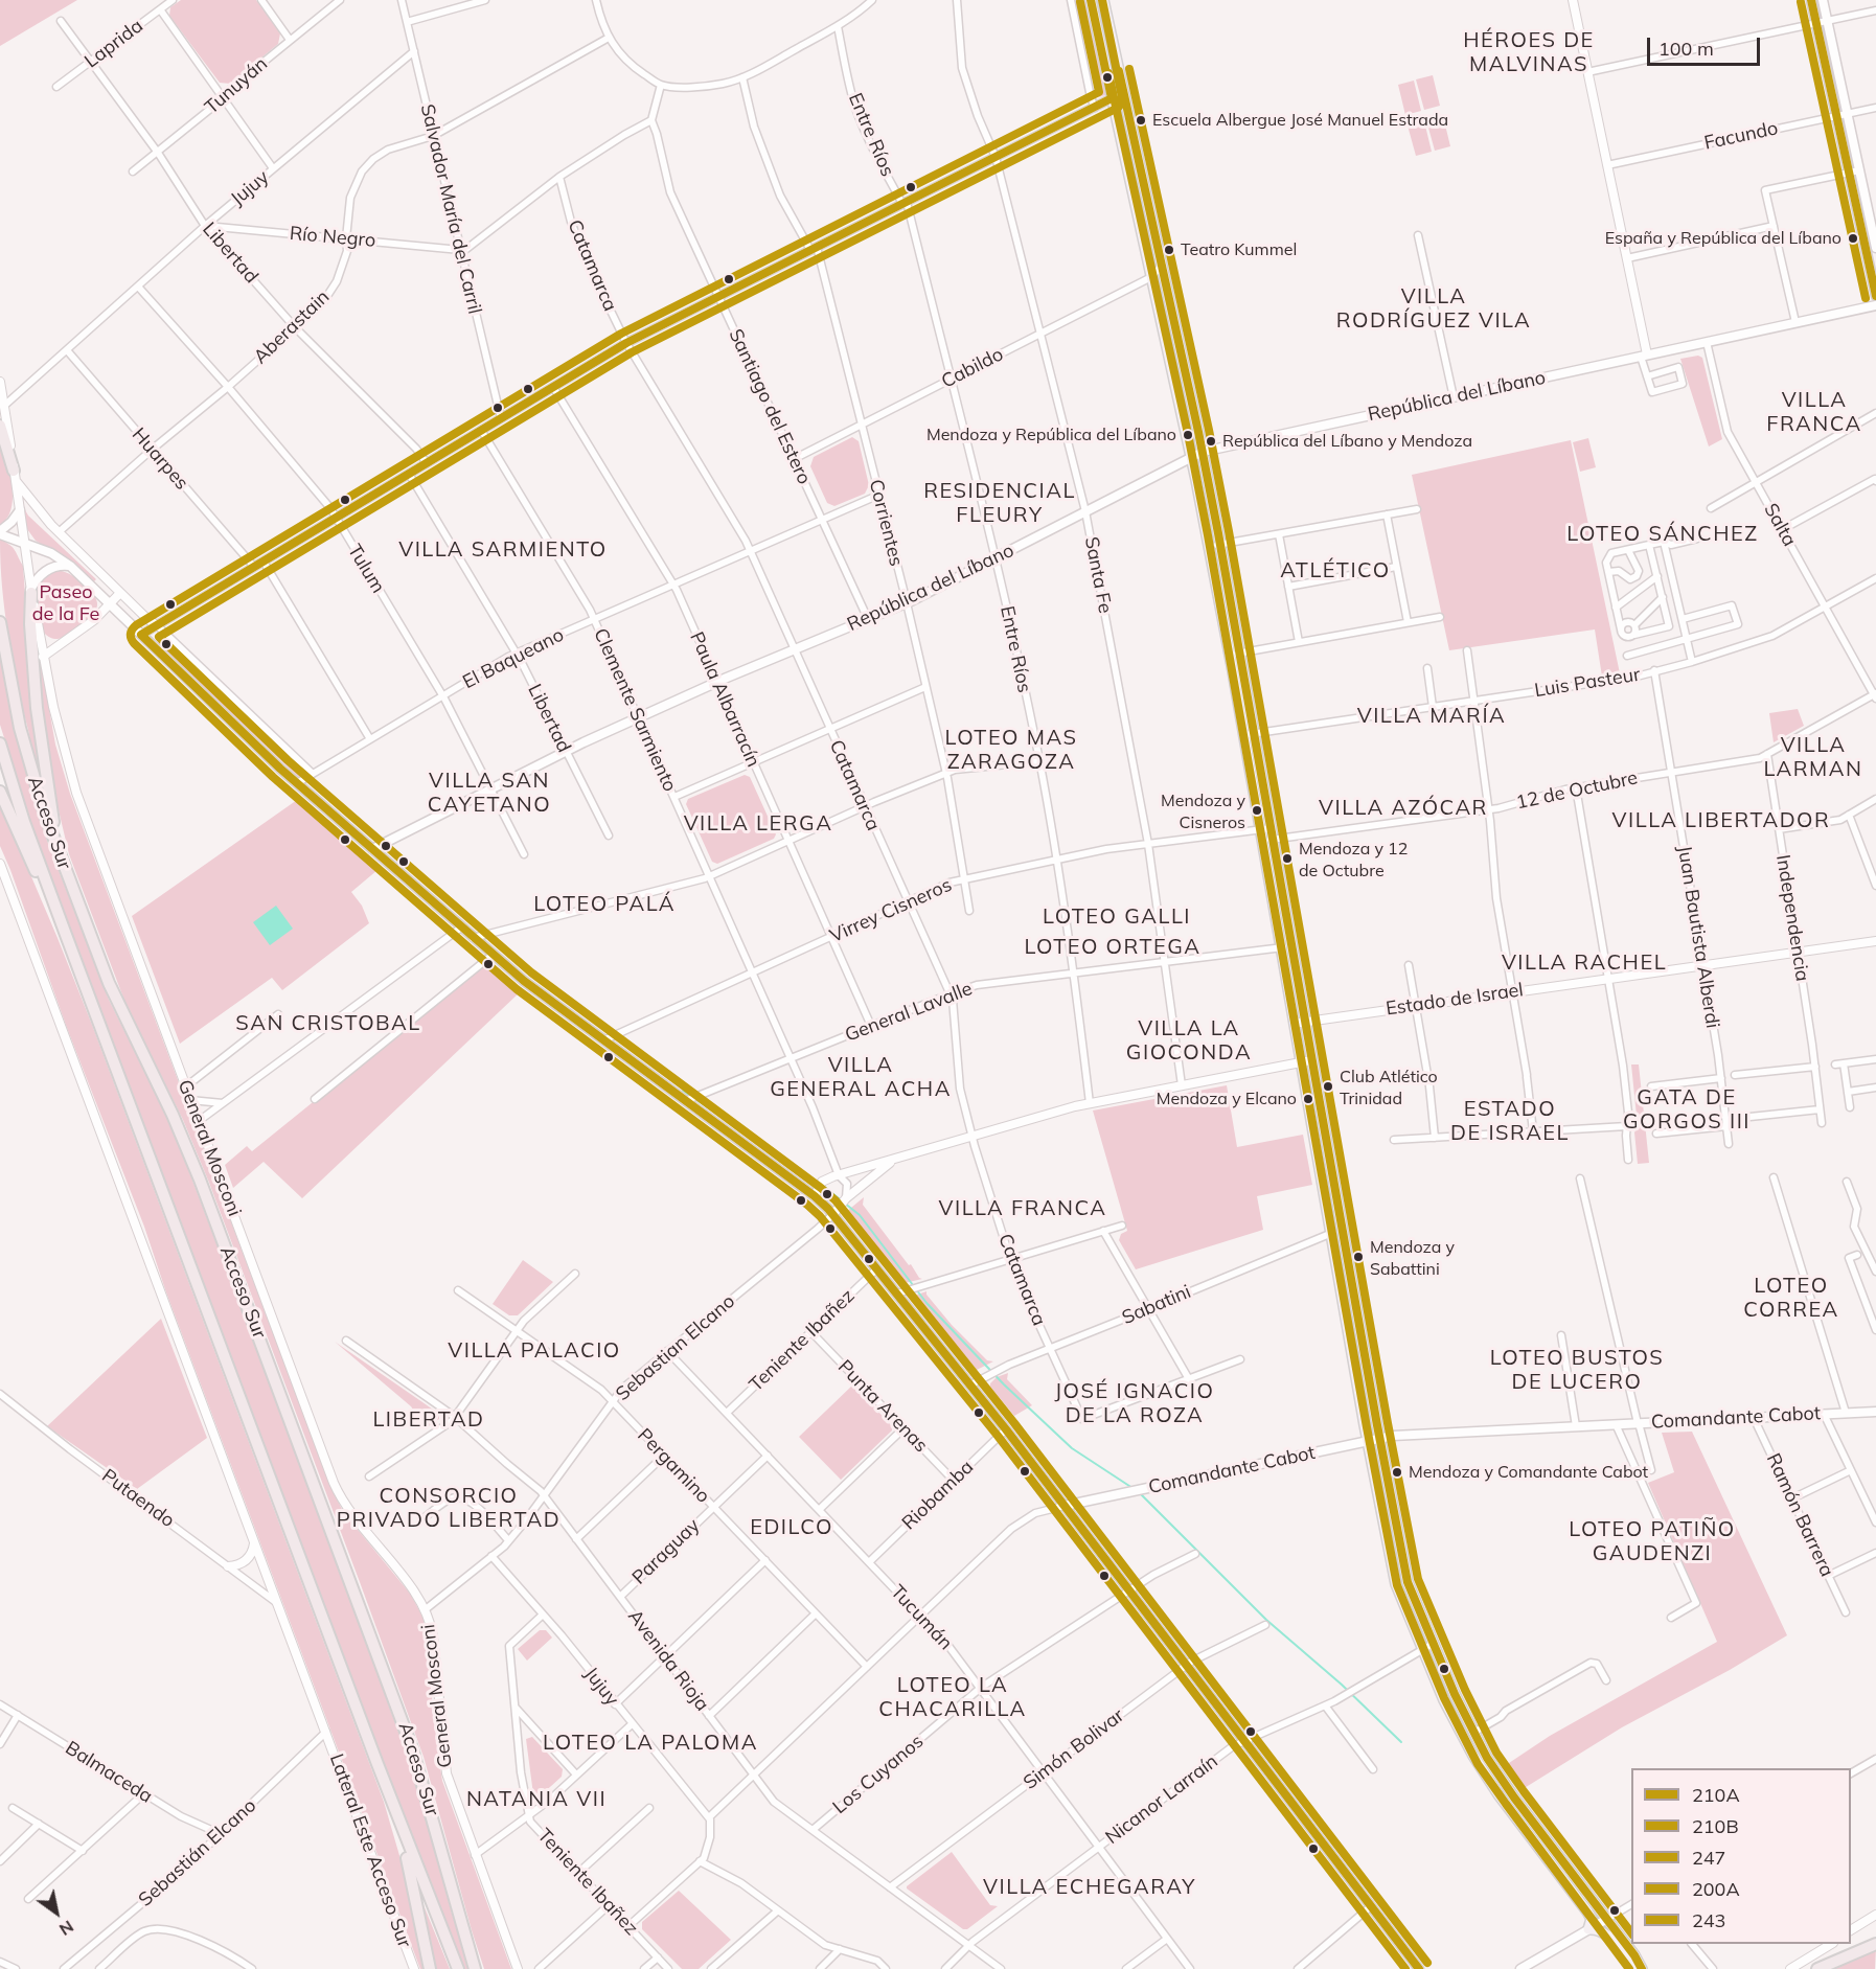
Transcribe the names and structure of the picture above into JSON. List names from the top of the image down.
{
  "streets": {
    "highway": ["Acceso Sur"],
    "main road": ["República del Líbano", "Comandante Cabot"],
    "street": [
      "Laprida",
      "Tunuyán",
      "Entre Ríos",
      "Facundo",
      "Jujuy",
      "Salvador María del Carril",
      "Río Negro",
      "Libertad",
      "Catamarca",
      "Aberastain",
      "Cabildo",
      "Santiago del Estero",
      "Huarpes",
      "Corrientes",
      "Salta",
      "Tulum",
      "Santa Fe",
      "El Baqueano",
      "Luis Pasteur",
      "Paula Albarracín",
      "Clemente Sarmiento",
      "12 de Octubre",
      "Virrey Cisneros",
      "Independencia",
      "Juan Bautista Alberdi",
      "Estado de Israel",
      "General Lavalle",
      "General Mosconi",
      "Sabatini",
      "Teniente Ibañez",
      "Sebastian Elcano",
      "Punta Arenas",
      "Pergamino",
      "Riobamba",
      "Putaendo",
      "Ramón Barrera",
      "Paraguay",
      "Tucumán",
      "Avenida Rioja",
      "Simón Bolivar",
      "Balmaceda",
      "Los Cuyanos",
      "Nicanor Larraín",
      "Lateral Este Acceso Sur",
      "Sebastián Elcano"
    ]
  },
  "crossings": [
    ["Laprida", "Libertad"],
    ["Tunuyán", "Libertad"],
    ["Entre Ríos", "Cabildo"],
    ["Entre Ríos", "República del Líbano"],
    ["Entre Ríos", "Virrey Cisneros"],
    ["Entre Ríos", "General Lavalle"],
    ["Entre Ríos", "Sebastian Elcano"],
    ["Jujuy", "Salvador María del Carril"],
    ["Jujuy", "Río Negro"],
    ["Jujuy", "Libertad"],
    ["Jujuy", "Huarpes"],
    ["Jujuy", "Tulum"],
    ["Jujuy", "General Mosconi"],
    ["Jujuy", "Teniente Ibañez"],
    ["Jujuy", "Sebastian Elcano"],
    ["Jujuy", "Comandante Cabot"],
    ["Salvador María del Carril", "Río Negro"],
    ["Salvador María del Carril", "Aberastain"],
    ["Río Negro", "Libertad"],
    ["Río Negro", "Aberastain"],
    ["Libertad", "Aberastain"],
    ["Libertad", "República del Líbano"],
    ["Libertad", "El Baqueano"],
    ["Catamarca", "República del Líbano"],
    ["Catamarca", "El Baqueano"],
    ["Catamarca", "Virrey Cisneros"],
    ["Catamarca", "General Lavalle"],
    ["Catamarca", "Sabatini"],
    ["Catamarca", "Sebastian Elcano"],
    ["Aberastain", "Huarpes"],
    ["Aberastain", "Tulum"],
    ["Cabildo", "Santiago del Estero"],
    ["Cabildo", "Corrientes"],
    ["Cabildo", "Santa Fe"],
    ["República del Líbano", "Santiago del Estero"],
    ["República del Líbano", "Corrientes"],
    ["República del Líbano", "Salta"],
    ["República del Líbano", "Tulum"],
    ["República del Líbano", "Santa Fe"],
    ["República del Líbano", "Paula Albarracín"],
    ["República del Líbano", "Clemente Sarmiento"],
    ["Santiago del Estero", "El Baqueano"],
    ["Corrientes", "El Baqueano"],
    ["Corrientes", "Virrey Cisneros"],
    ["Salta", "Luis Pasteur"],
    ["Salta", "12 de Octubre"],
    ["Tulum", "El Baqueano"],
    ["Santa Fe", "Virrey Cisneros"],
    ["Santa Fe", "General Lavalle"],
    ["Santa Fe", "Sebastian Elcano"],
    ["El Baqueano", "Paula Albarracín"],
    ["El Baqueano", "Clemente Sarmiento"],
    ["Luis Pasteur", "Juan Bautista Alberdi"],
    ["Paula Albarracín", "Virrey Cisneros"],
    ["Paula Albarracín", "General Lavalle"],
    ["Clemente Sarmiento", "Virrey Cisneros"],
    ["Clemente Sarmiento", "General Lavalle"],
    ["Clemente Sarmiento", "Sebastian Elcano"],
    ["12 de Octubre", "Independencia"],
    ["12 de Octubre", "Juan Bautista Alberdi"],
    ["Independencia", "Estado de Israel"],
    ["Juan Bautista Alberdi", "Estado de Israel"],
    ["General Mosconi", "Sebastian Elcano"],
    ["Teniente Ibañez", "Punta Arenas"],
    ["Teniente Ibañez", "Tucumán"],
    ["Sebastian Elcano", "Pergamino"],
    ["Sebastian Elcano", "Tucumán"],
    ["Sebastian Elcano", "Avenida Rioja"],
    ["Punta Arenas", "Riobamba"],
    ["Comandante Cabot", "Pergamino"],
    ["Comandante Cabot", "Ramón Barrera"],
    ["Comandante Cabot", "Tucumán"],
    ["Comandante Cabot", "Avenida Rioja"],
    ["Pergamino", "Paraguay"],
    ["Riobamba", "Tucumán"],
    ["Paraguay", "Tucumán"],
    ["Paraguay", "Avenida Rioja"],
    ["Tucumán", "Simón Bolivar"],
    ["Tucumán", "Los Cuyanos"],
    ["Tucumán", "Nicanor Larraín"],
    ["Avenida Rioja", "Simón Bolivar"],
    ["Avenida Rioja", "Los Cuyanos"],
    ["Avenida Rioja", "Nicanor Larraín"],
    ["Balmaceda", "Sebastián Elcano"],
    ["Lateral Este Acceso Sur", "Sebastián Elcano"]
  ],
  "districts": [
    "HÉROES DE MALVINAS",
    "VILLA RODRÍGUEZ VILA",
    "VILLA FRANCA",
    "RESIDENCIAL FLEURY",
    "LOTEO SÁNCHEZ",
    "VILLA SARMIENTO",
    "ATLÉTICO",
    "VILLA MARÍA",
    "LOTEO MAS ZARAGOZA",
    "VILLA LARMAN",
    "VILLA SAN CAYETANO",
    "VILLA AZÓCAR",
    "VILLA LIBERTADOR",
    "VILLA LERGA",
    "LOTEO PALÁ",
    "LOTEO GALLI",
    "LOTEO ORTEGA",
    "VILLA RACHEL",
    "SAN CRISTOBAL",
    "VILLA LA GIOCONDA",
    "VILLA GENERAL ACHA",
    "GATA DE GORGOS III",
    "ESTADO DE ISRAEL",
    "VILLA FRANCA",
    "LOTEO CORREA",
    "VILLA PALACIO",
    "LOTEO BUSTOS DE LUCERO",
    "JOSÉ IGNACIO DE LA ROZA",
    "LIBERTAD",
    "CONSORCIO PRIVADO LIBERTAD",
    "EDILCO",
    "LOTEO PATIÑO GAUDENZI",
    "LOTEO LA CHACARILLA",
    "LOTEO LA PALOMA",
    "NATANIA VII",
    "VILLA ECHEGARAY"
  ],
  "parks": ["Paseo de la Fe"],
  "places": [
    "Escuela Albergue José Manuel Estrada",
    "España y República del Líbano",
    "Teatro Kummel",
    "Mendoza y República del Líbano",
    "República del Líbano y Mendoza",
    "Mendoza y Cisneros",
    "Mendoza y 12 de Octubre",
    "Club Atlético Trinidad",
    "Mendoza y Elcano",
    "Mendoza y Sabattini",
    "Mendoza y Comandante Cabot"
  ],
  "lines": [
    "transit line 210A",
    "transit line 247",
    "transit line 200A",
    "transit line 210B",
    "transit line 243"
  ],
  "legend": [
    "210A",
    "210B",
    "247",
    "200A",
    "243"
  ],
  "scale_bar": "100 m",
  "north": "bottom right"
}
